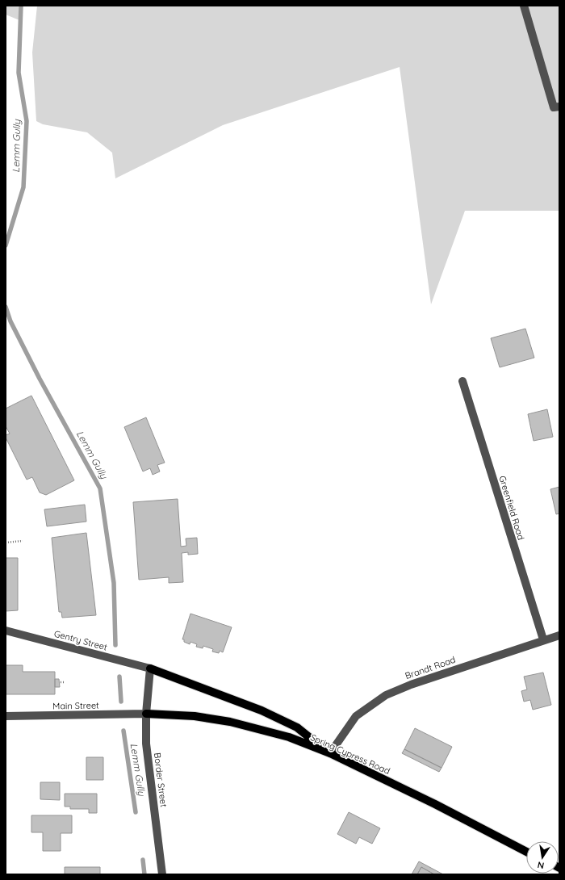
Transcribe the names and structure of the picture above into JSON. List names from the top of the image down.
{
  "streets": {
    "main road": ["Spring Cypress Road"],
    "street": [
      "Greenfield Road",
      "Gentry Street",
      "Brandt Road",
      "Main Street",
      "Border Street"
    ]
  },
  "crossings": [
    ["Greenfield Road", "Brandt Road"],
    ["Gentry Street", "Border Street"],
    ["Brandt Road", "Spring Cypress Road"],
    ["Main Street", "Spring Cypress Road"],
    ["Main Street", "Border Street"],
    ["Spring Cypress Road", "Border Street"]
  ],
  "water": ["Lemm Gully"],
  "north": "bottom"
}
